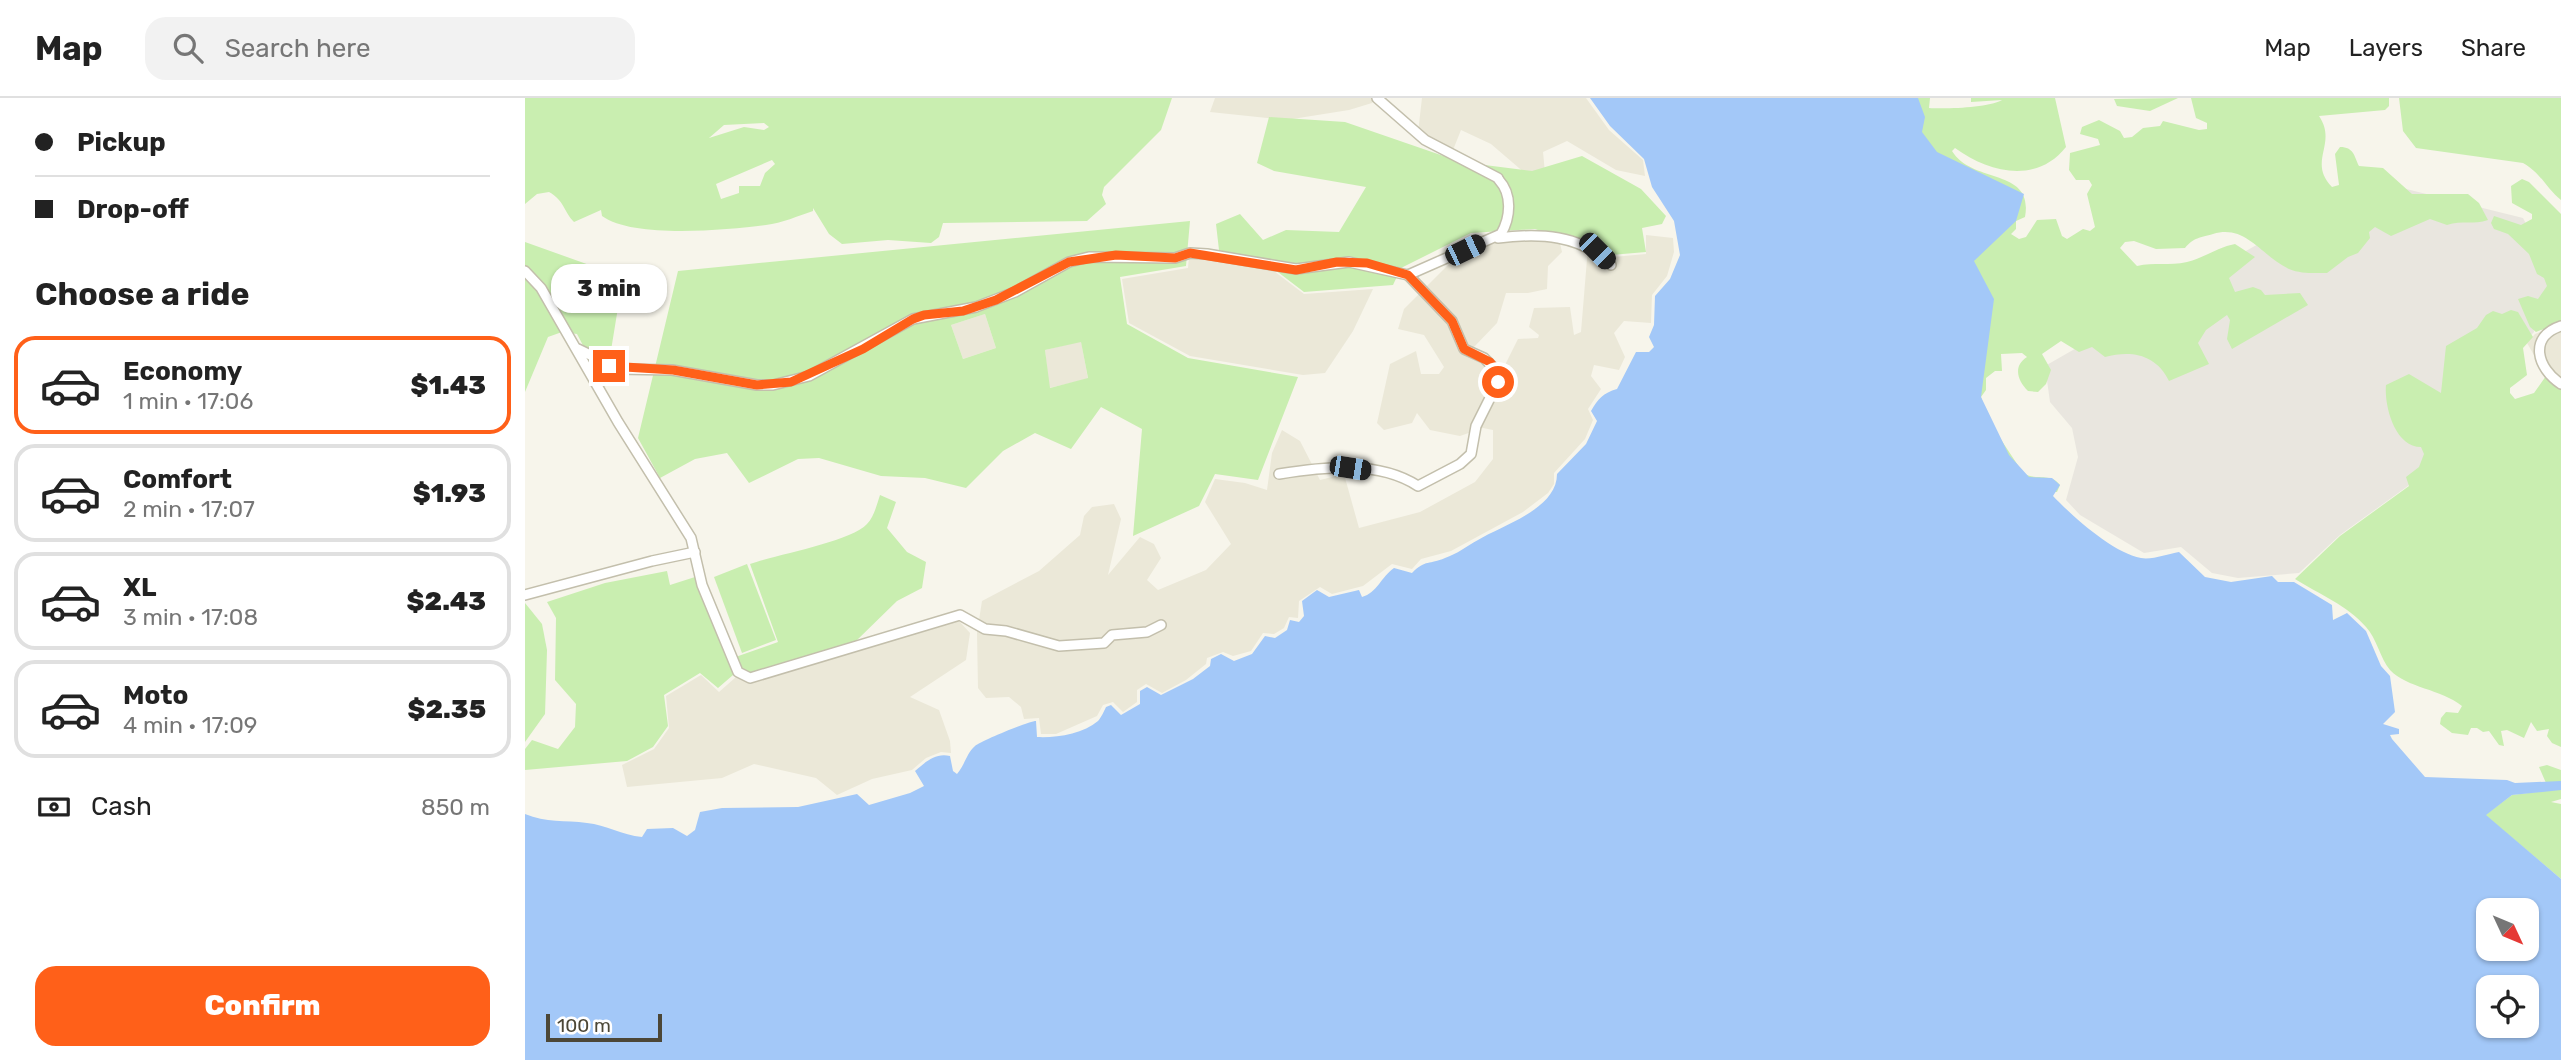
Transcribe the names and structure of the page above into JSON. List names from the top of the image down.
{
  "scale_bar": "100 m",
  "north": "bottom right",
  "page": {
    "header": "Map",
    "search": "Search here",
    "nav": ["Map", "Layers", "Share"],
    "banner": ["Pickup", "Drop-off"],
    "heading": "Choose a ride",
    "bubble": "3 min",
    "list": [
      {
        "name": "Economy",
        "note": "1 min · 17:06",
        "value": "$1.43"
      },
      {
        "name": "Comfort",
        "note": "2 min · 17:07",
        "value": "$1.93"
      },
      {
        "name": "XL",
        "note": "3 min · 17:08",
        "value": "$2.43"
      },
      {
        "name": "Moto",
        "note": "4 min · 17:09",
        "value": "$2.35"
      }
    ],
    "pay": ["Cash", "850 m"],
    "buttons": "Confirm",
    "scale": "100 m"
  }
}
